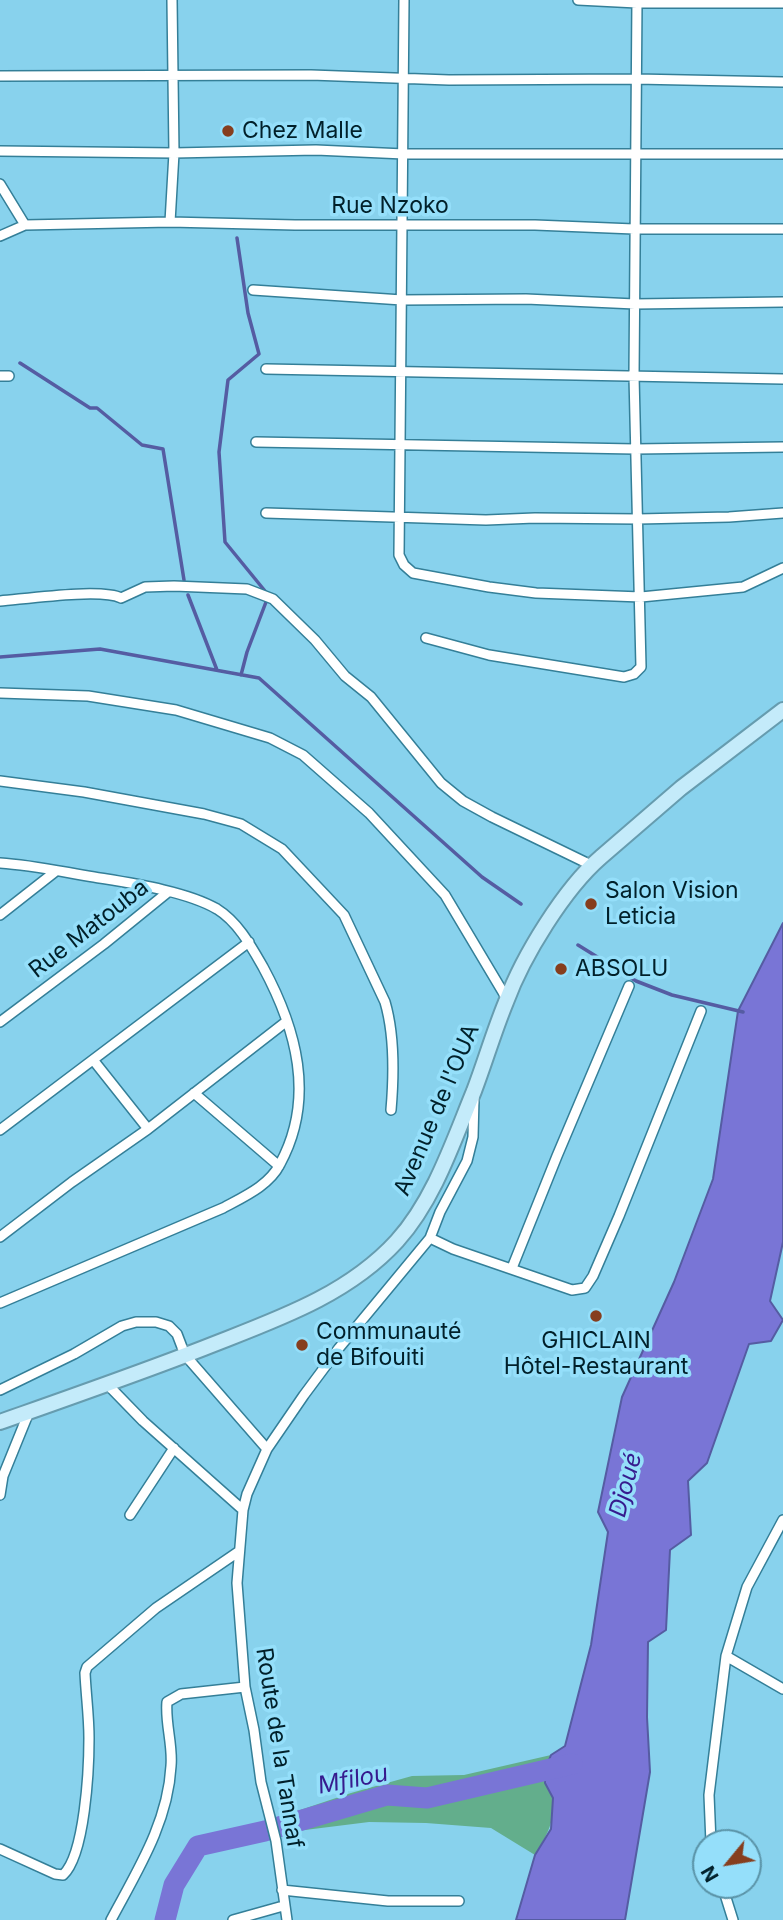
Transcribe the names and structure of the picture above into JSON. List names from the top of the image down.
{
  "streets": {
    "main road": ["Avenue de l'OUA"],
    "street": ["Rue Nzoko", "Rue Matouba", "Route de la Tannaf"]
  },
  "crossings": [
    ["Avenue de l'OUA", "Route de la Tannaf"]
  ],
  "water": ["Djoué", "Mfilou"],
  "places": [
    "Chez Malle",
    "Salon Vision Leticia",
    "ABSOLU",
    "GHICLAIN Hôtel-Restaurant",
    "Communauté de Bifouiti"
  ],
  "north": "bottom left"
}
